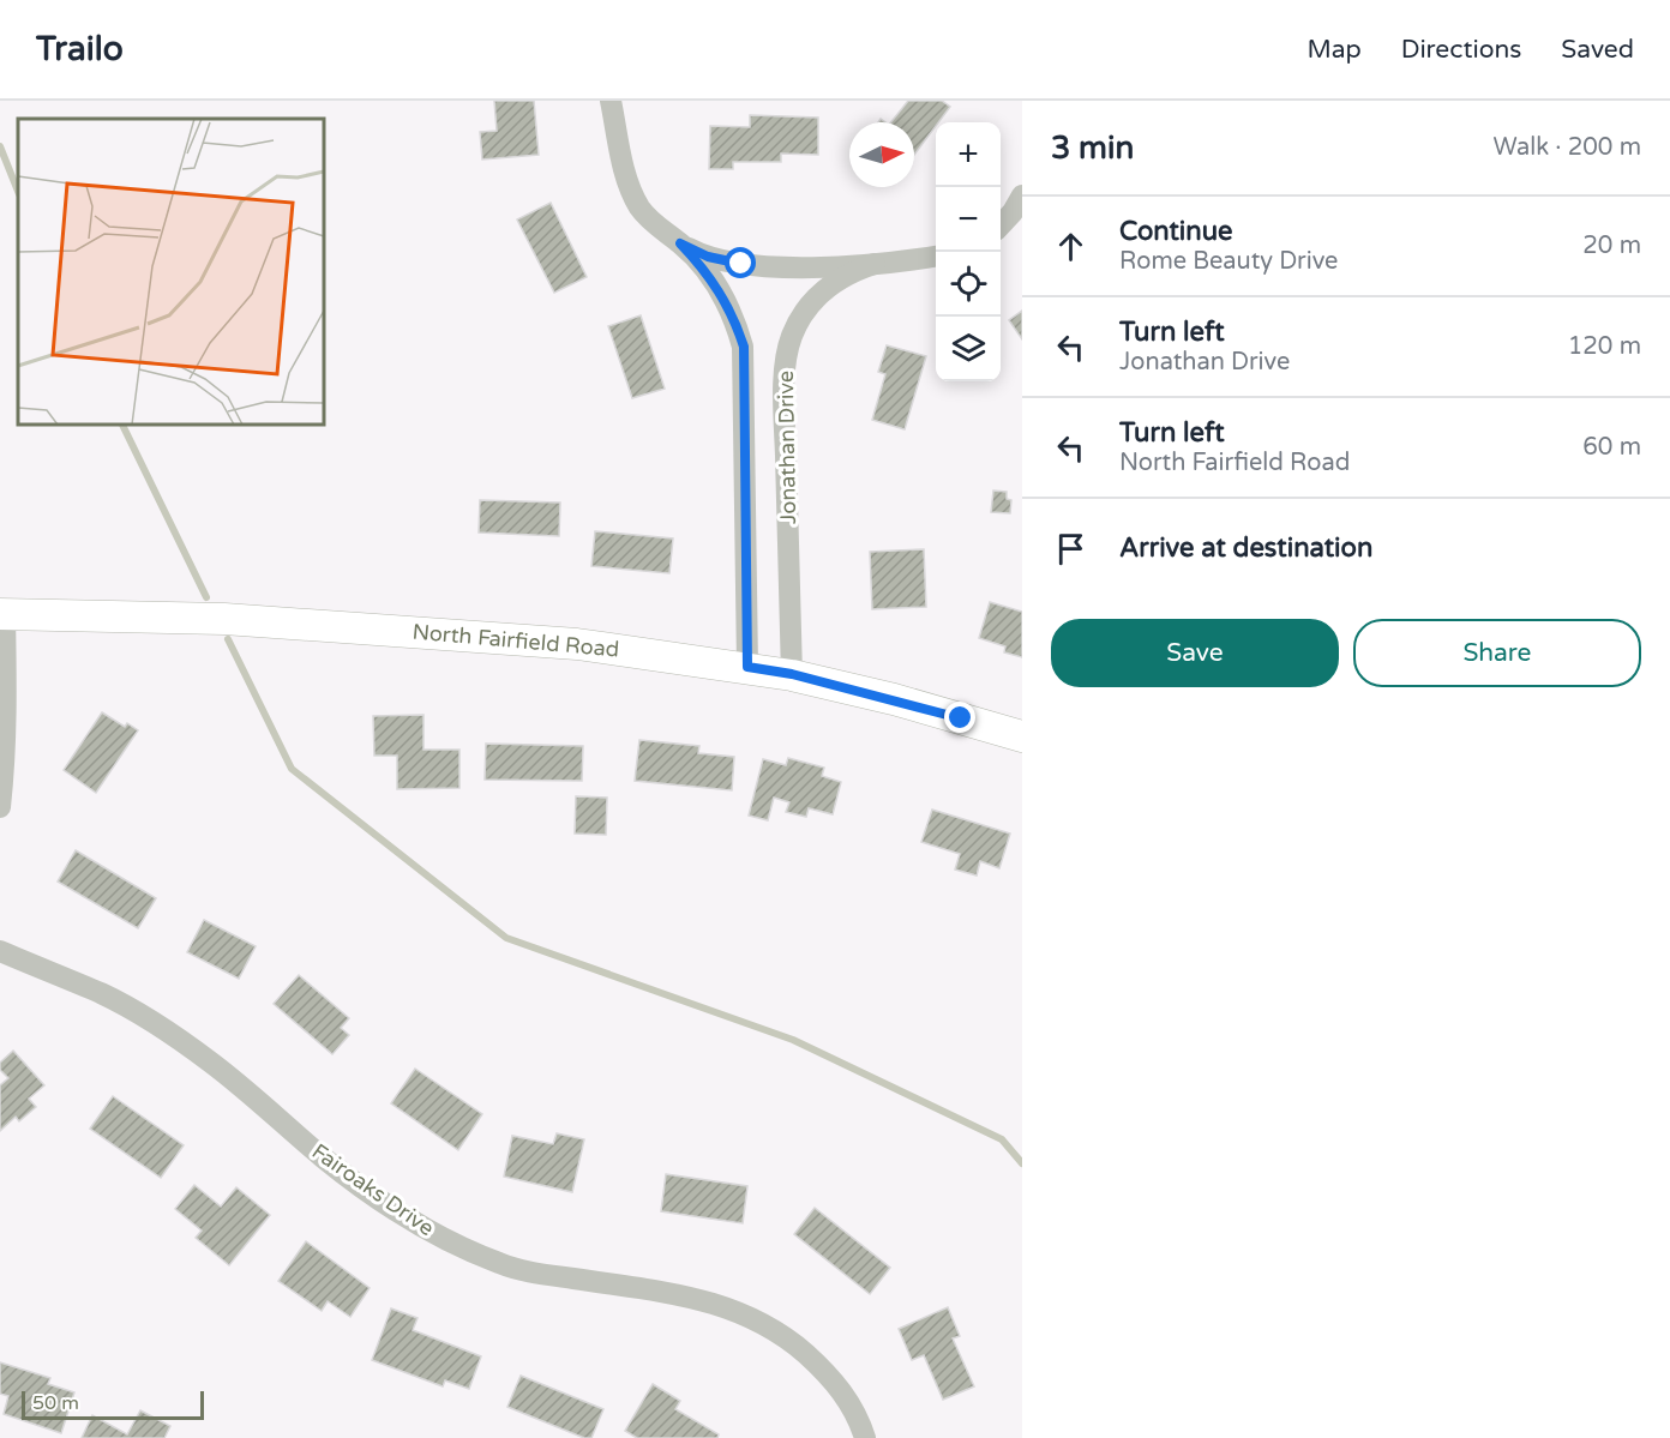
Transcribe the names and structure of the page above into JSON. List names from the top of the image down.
{
  "streets": {
    "main road": ["North Fairfield Road"],
    "street": ["Jonathan Drive", "Fairoaks Drive"]
  },
  "crossings": [
    ["Jonathan Drive", "North Fairfield Road"]
  ],
  "scale_bar": "50 m",
  "north": "right",
  "page": {
    "header": "Trailo",
    "nav": ["Map", "Directions", "Saved"],
    "heading": ["3 min", "Walk · 200 m"],
    "map_buttons": ["+", "−"],
    "list": [
      ["Continue", "Rome Beauty Drive", "20 m"],
      ["Turn left", "Jonathan Drive", "120 m"],
      ["Turn left", "North Fairfield Road", "60 m"],
      "Arrive at destination"
    ],
    "buttons": ["Save", "Share"],
    "scale": "50 m"
  }
}
